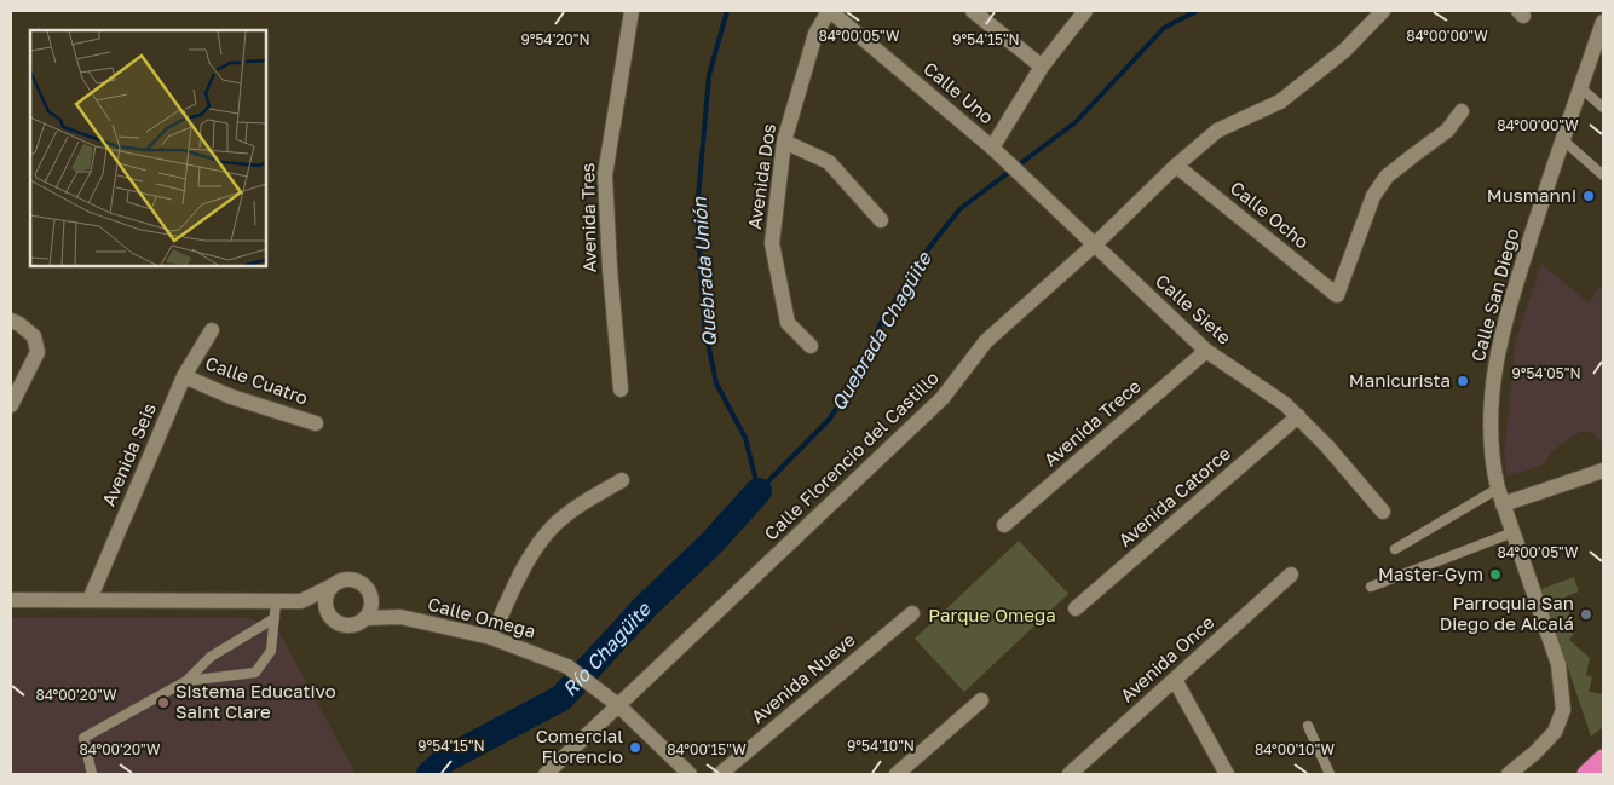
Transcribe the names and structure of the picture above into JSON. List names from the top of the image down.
{
  "streets": {
    "street": [
      "Calle Uno",
      "Avenida Dos",
      "Calle Ocho",
      "Avenida Tres",
      "Calle San Diego",
      "Calle Siete",
      "Calle Cuatro",
      "Avenida Trece",
      "Avenida Seis",
      "Calle Florencio del Castillo",
      "Avenida Catorce",
      "Calle Omega",
      "Avenida Once",
      "Avenida Nueve"
    ]
  },
  "crossings": [
    ["Calle Uno", "Avenida Dos"],
    ["Calle Uno", "Calle Siete"],
    ["Calle Ocho", "Calle Florencio del Castillo"],
    ["Calle Siete", "Avenida Trece"],
    ["Calle Siete", "Calle Florencio del Castillo"],
    ["Calle Siete", "Avenida Catorce"],
    ["Calle Cuatro", "Avenida Seis"],
    ["Calle Florencio del Castillo", "Calle Omega"]
  ],
  "water": ["Quebrada Unión", "Quebrada Chagüite", "Río Chagüite"],
  "parks": ["Parque Omega"],
  "places": [
    "Musmanni",
    "Manicurista",
    "Master-Gym",
    "Parroquia San Diego de Alcalá",
    "Sistema Educativo Saint Clare",
    "Comercial Florencio"
  ],
  "coordinates": [
    "84°00'05\"W",
    "84°00'00\"W",
    "9°54'20\"N",
    "9°54'15\"N",
    "9°54'05\"N",
    "84°00'20\"W",
    "9°54'10\"N",
    "84°00'15\"W",
    "84°00'10\"W"
  ]
}
